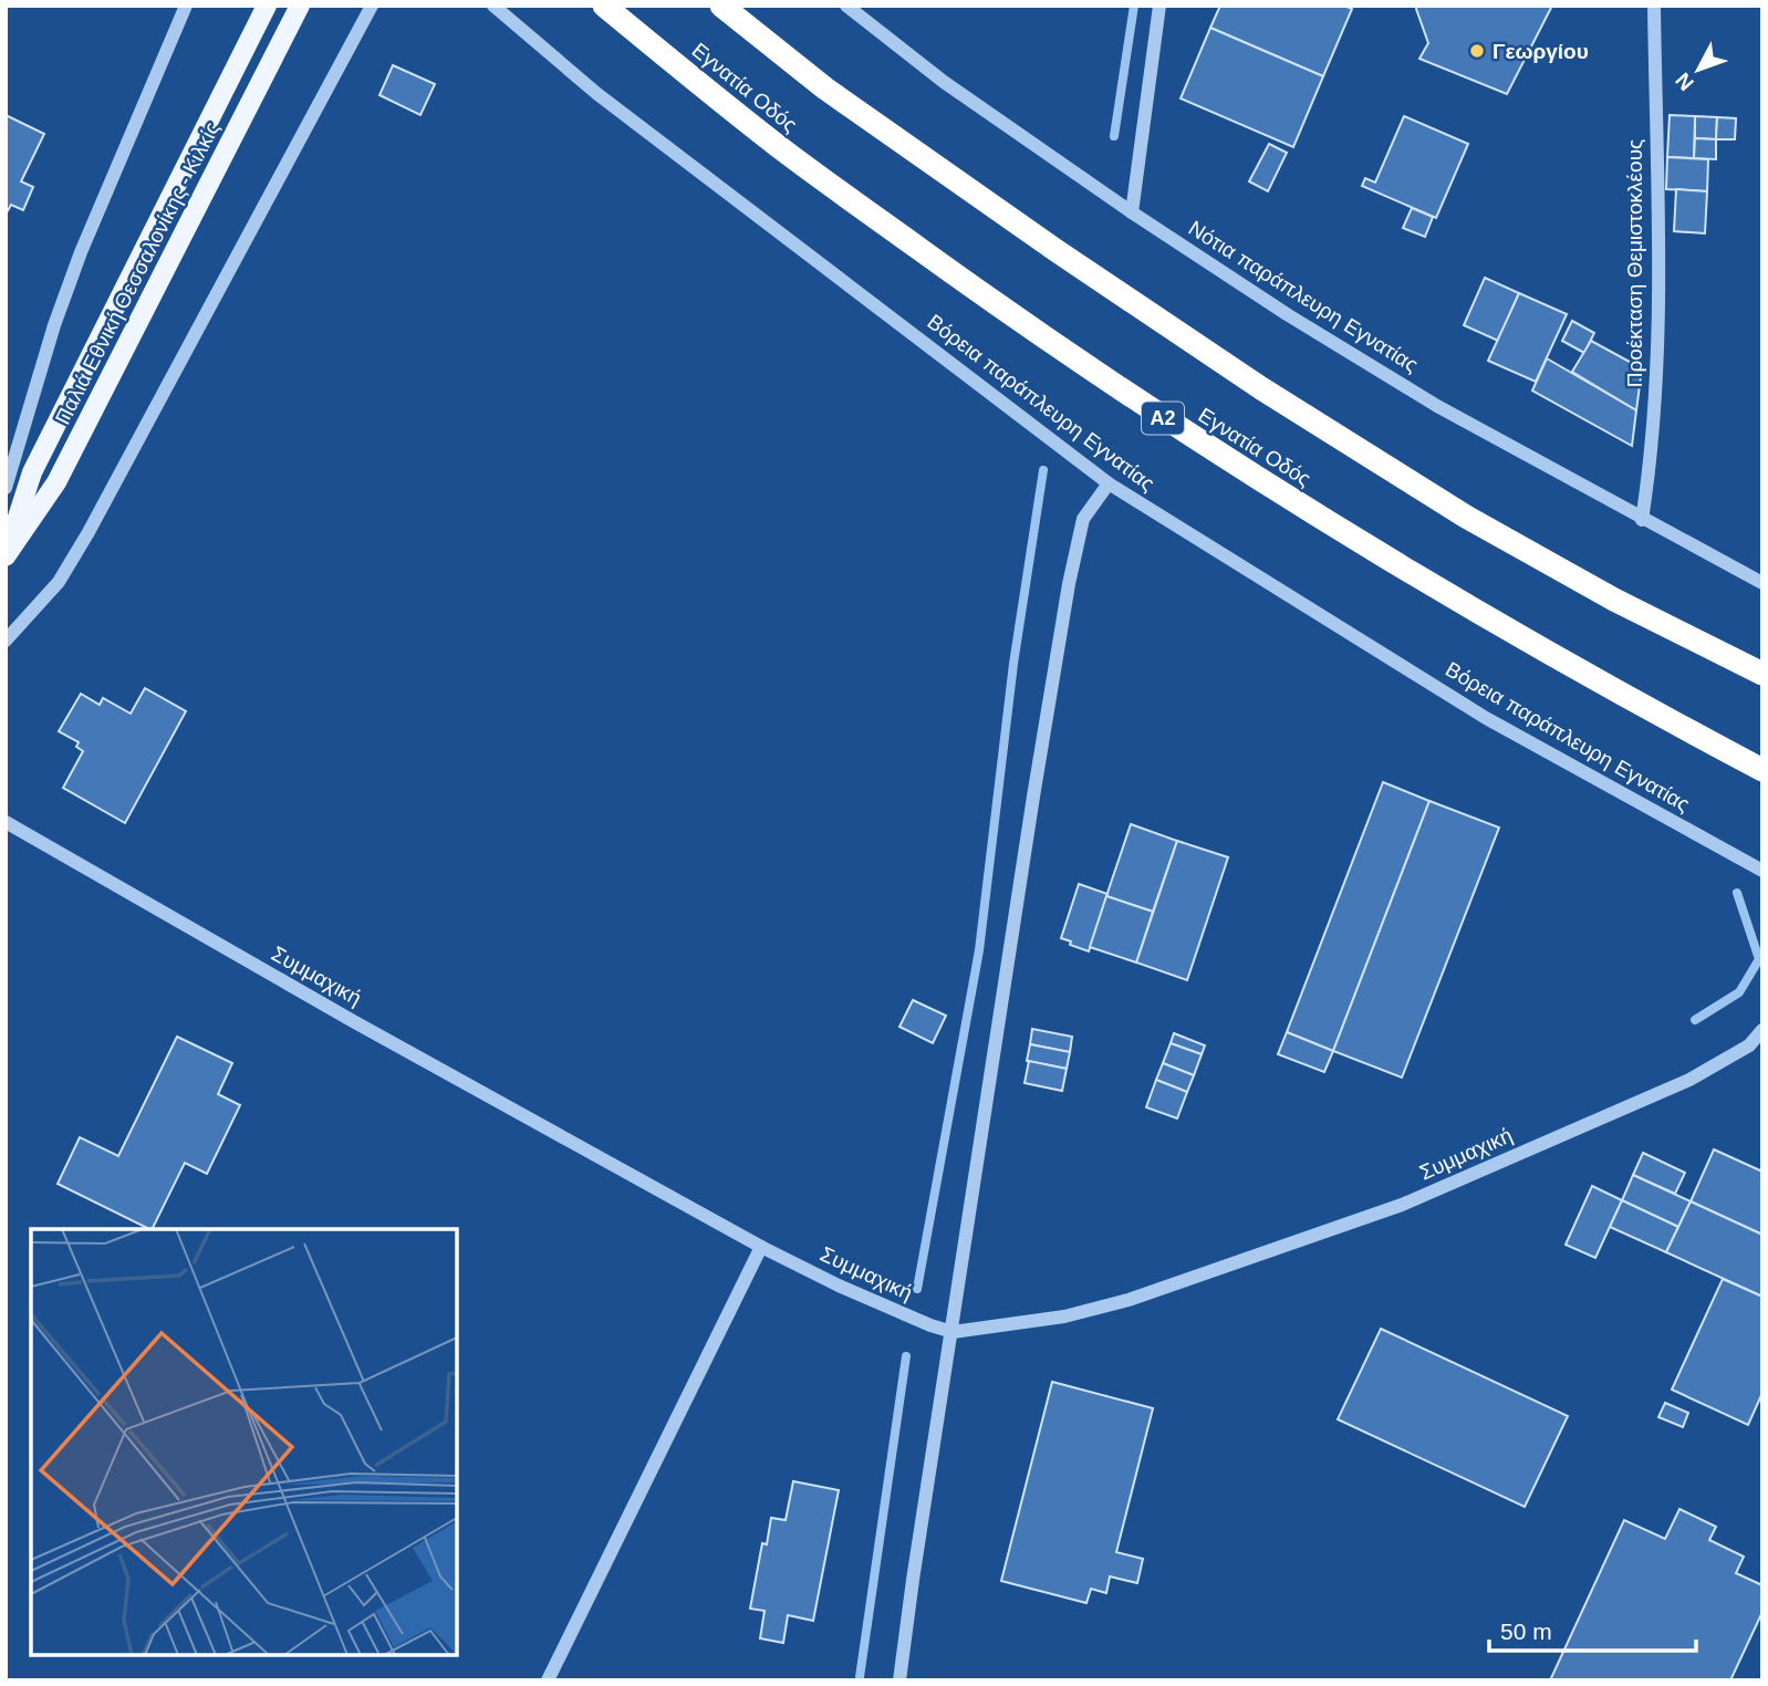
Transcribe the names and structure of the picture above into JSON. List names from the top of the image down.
{
  "streets": {
    "highway": ["Εγνατία Οδός", "Α2"],
    "main road": ["Παλιά Εθνική Θεσσαλονίκης - Κιλκίς"],
    "street": [
      "Προέκταση Θεμιστοκλέους",
      "Νότια παράπλευρη Εγνατίας",
      "Βόρεια παράπλευρη Εγνατίας",
      "Συμμαχική"
    ]
  },
  "crossings": [
    ["Προέκταση Θεμιστοκλέους", "Νότια παράπλευρη Εγνατίας"]
  ],
  "places": ["Γεωργίου"],
  "scale_bar": "50 m",
  "north": "bottom left"
}
